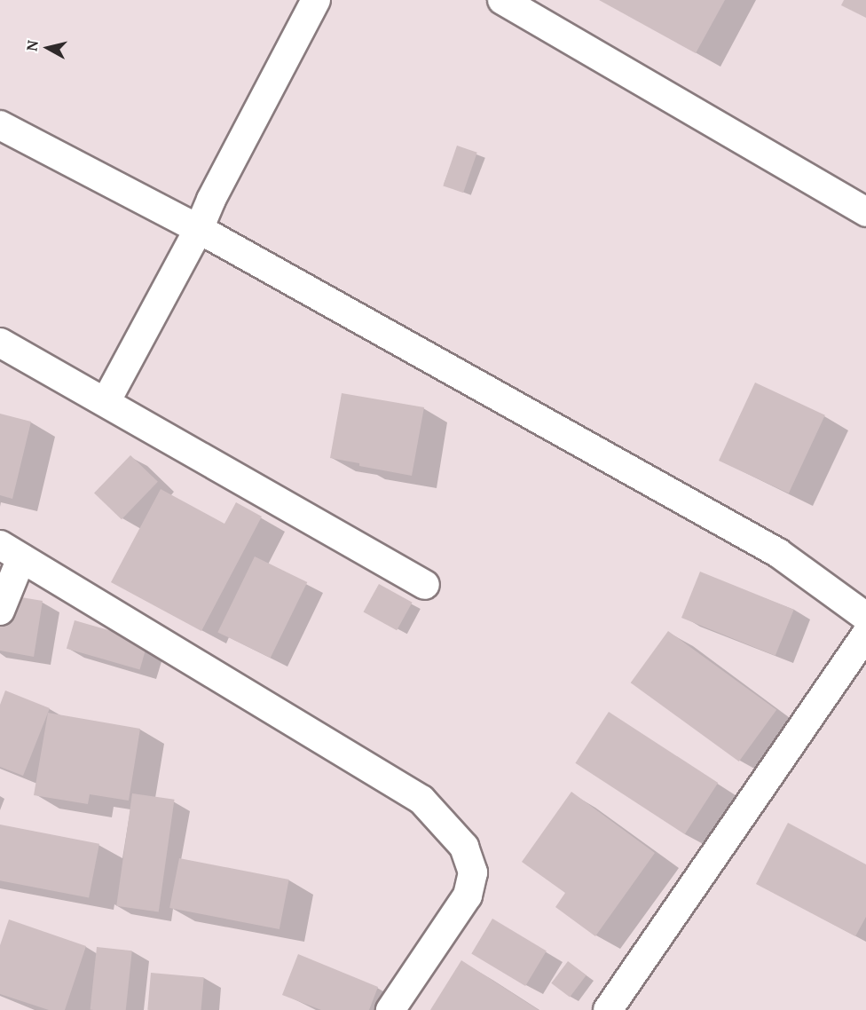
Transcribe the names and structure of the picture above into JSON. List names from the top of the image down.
{
  "north": "left"
}
